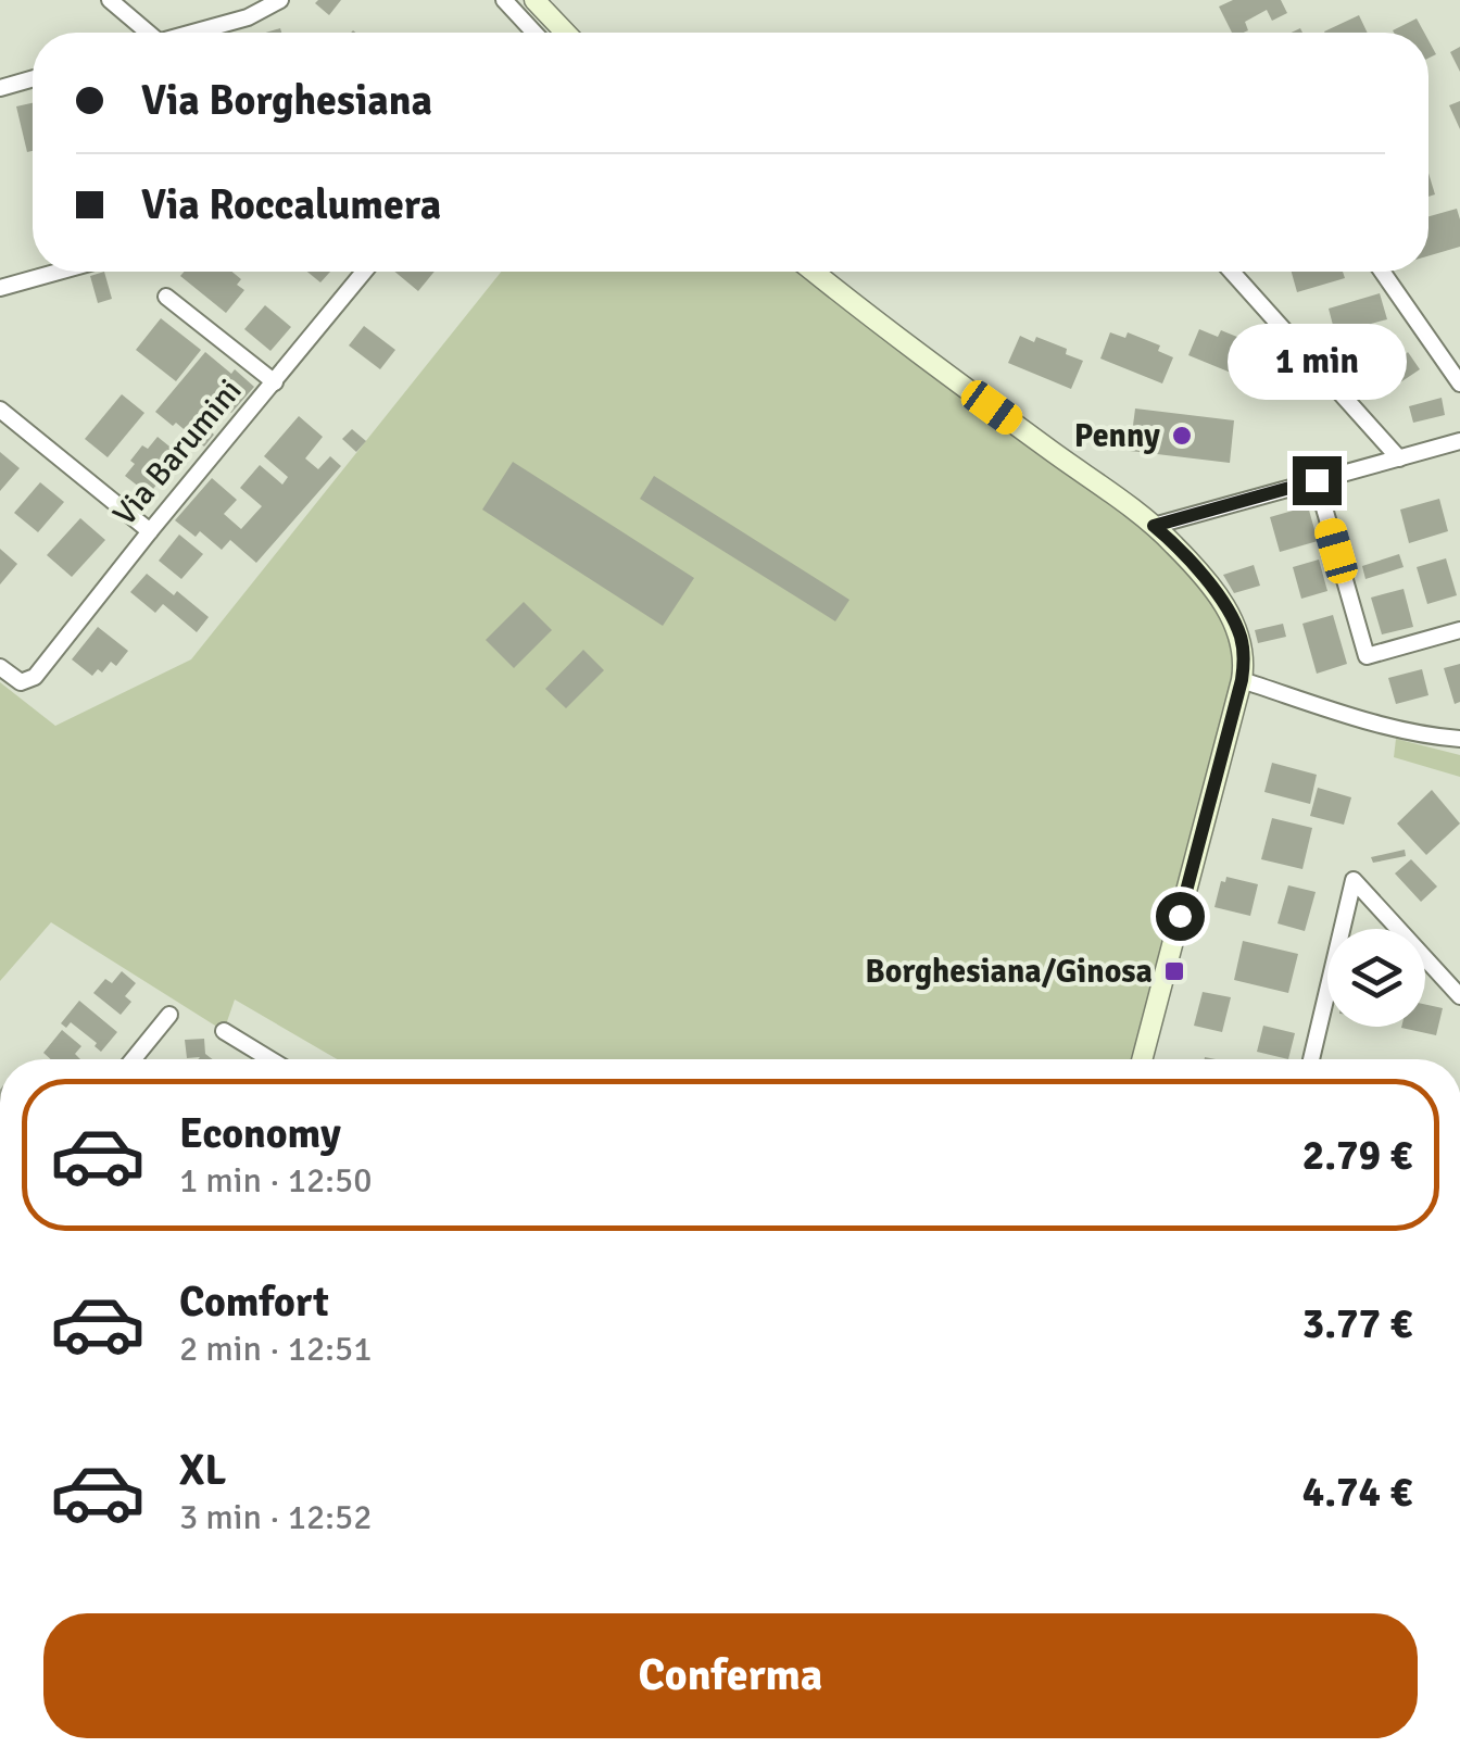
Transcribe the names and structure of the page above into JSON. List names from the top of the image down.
{
  "streets": {
    "street": ["Via Barumini"]
  },
  "places": {
    "other": ["Penny"],
    "transit": ["Borghesiana/Ginosa"]
  },
  "page": {
    "banner": ["Via Borghesiana", "Via Roccalumera"],
    "bubble": "1 min",
    "list": [
      {
        "name": "Economy",
        "note": "1 min · 12:50",
        "value": "2.79 €"
      },
      {
        "name": "Comfort",
        "note": "2 min · 12:51",
        "value": "3.77 €"
      },
      {
        "name": "XL",
        "note": "3 min · 12:52",
        "value": "4.74 €"
      }
    ],
    "buttons": "Conferma"
  }
}
